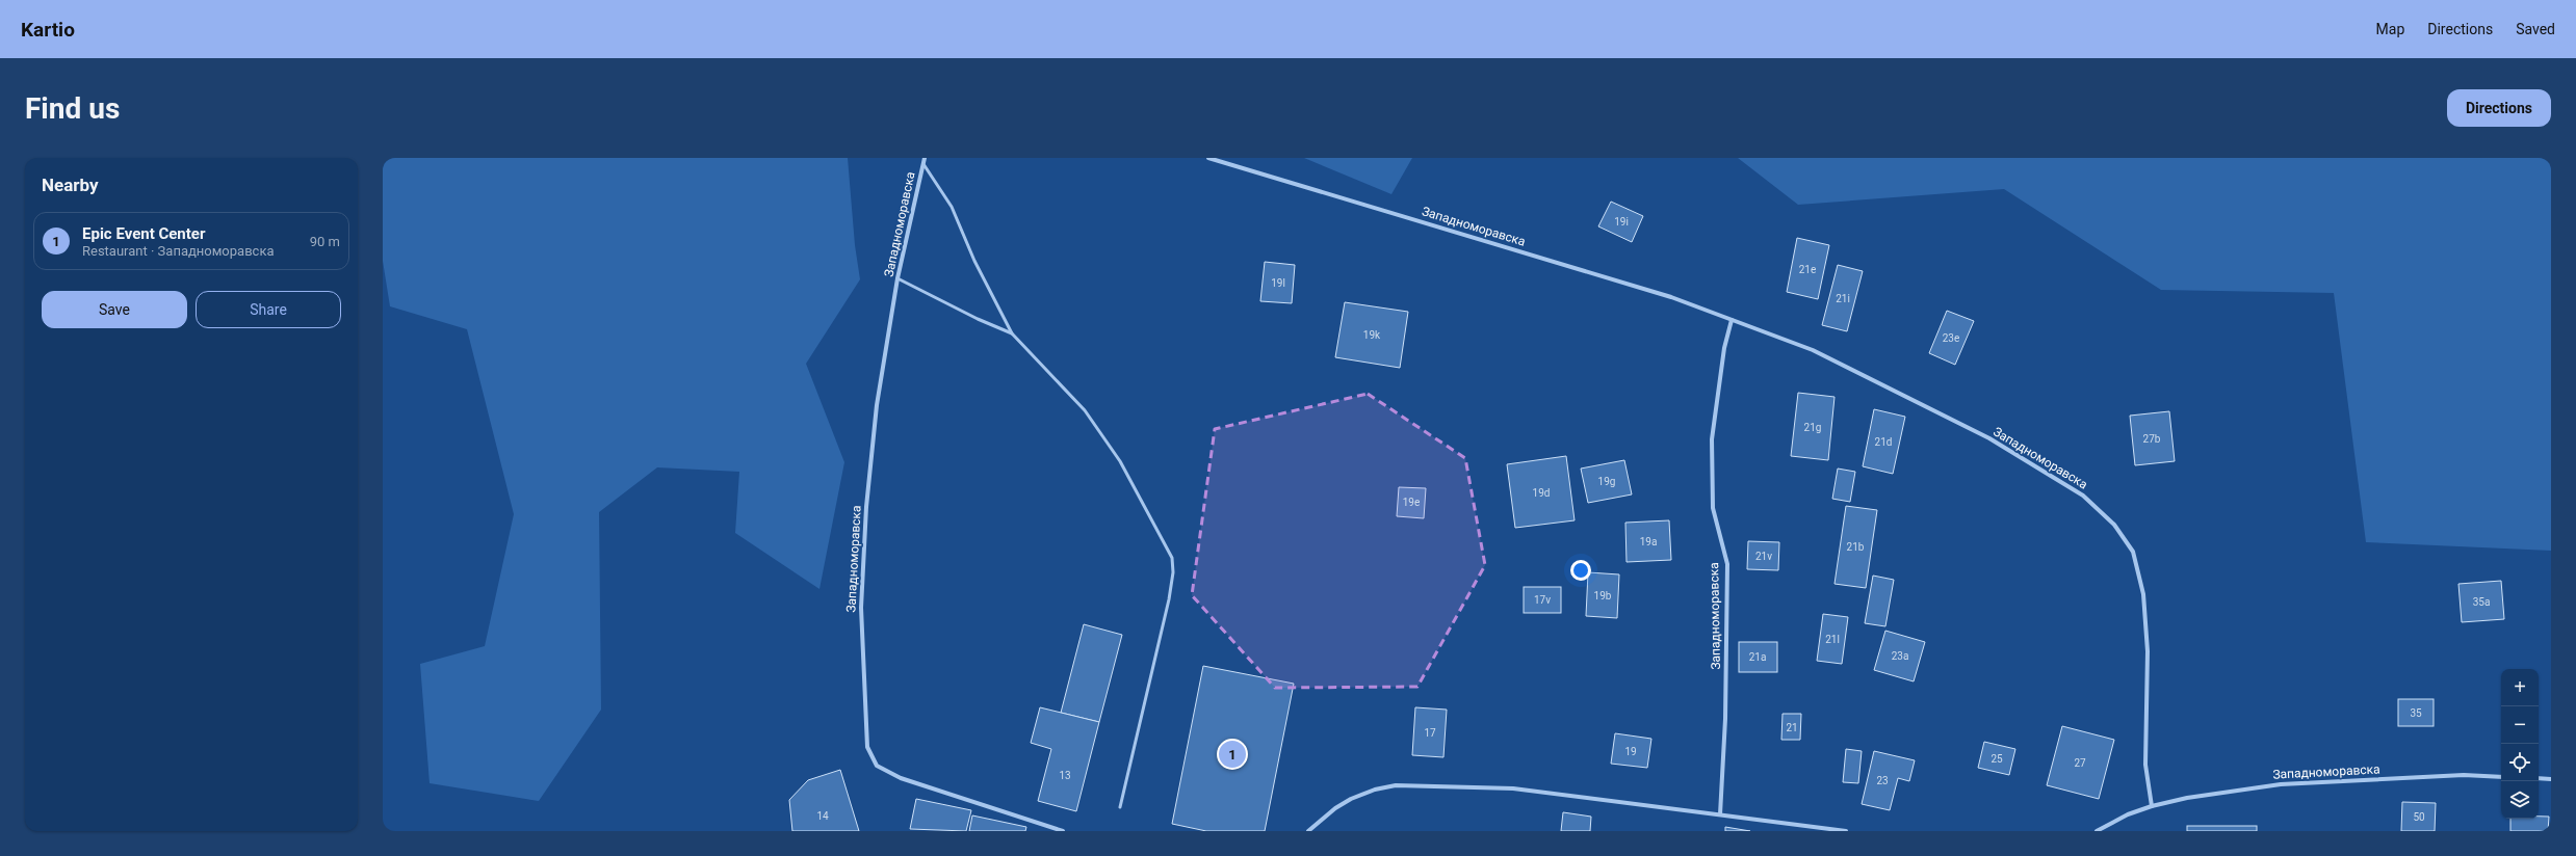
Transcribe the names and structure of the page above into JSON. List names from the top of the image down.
{
  "streets": {
    "street": ["Западноморавска"]
  },
  "house_numbers": [
    "19i",
    "21e",
    "19l",
    "21i",
    "19k",
    "23e",
    "21g",
    "27b",
    "21d",
    "19g",
    "19d",
    "19e",
    "19a",
    "21b",
    "21v",
    "19b",
    "17v",
    "35a",
    "21l",
    "23a",
    "21a",
    "35",
    "21",
    "17",
    "19",
    "25",
    "27",
    "13",
    "23",
    "14",
    "50"
  ],
  "page": {
    "header": "Kartio",
    "nav": ["Map", "Directions", "Saved"],
    "buttons": [
      "Directions",
      ["Save", "Share"]
    ],
    "title": "Find us",
    "heading": "Nearby",
    "list": [
      {
        "mark": "1",
        "name": "Epic Event Center",
        "note": "Restaurant · Западноморавска",
        "value": "90 m"
      }
    ],
    "map_buttons": ["+", "−"],
    "pins": "1"
  }
}
